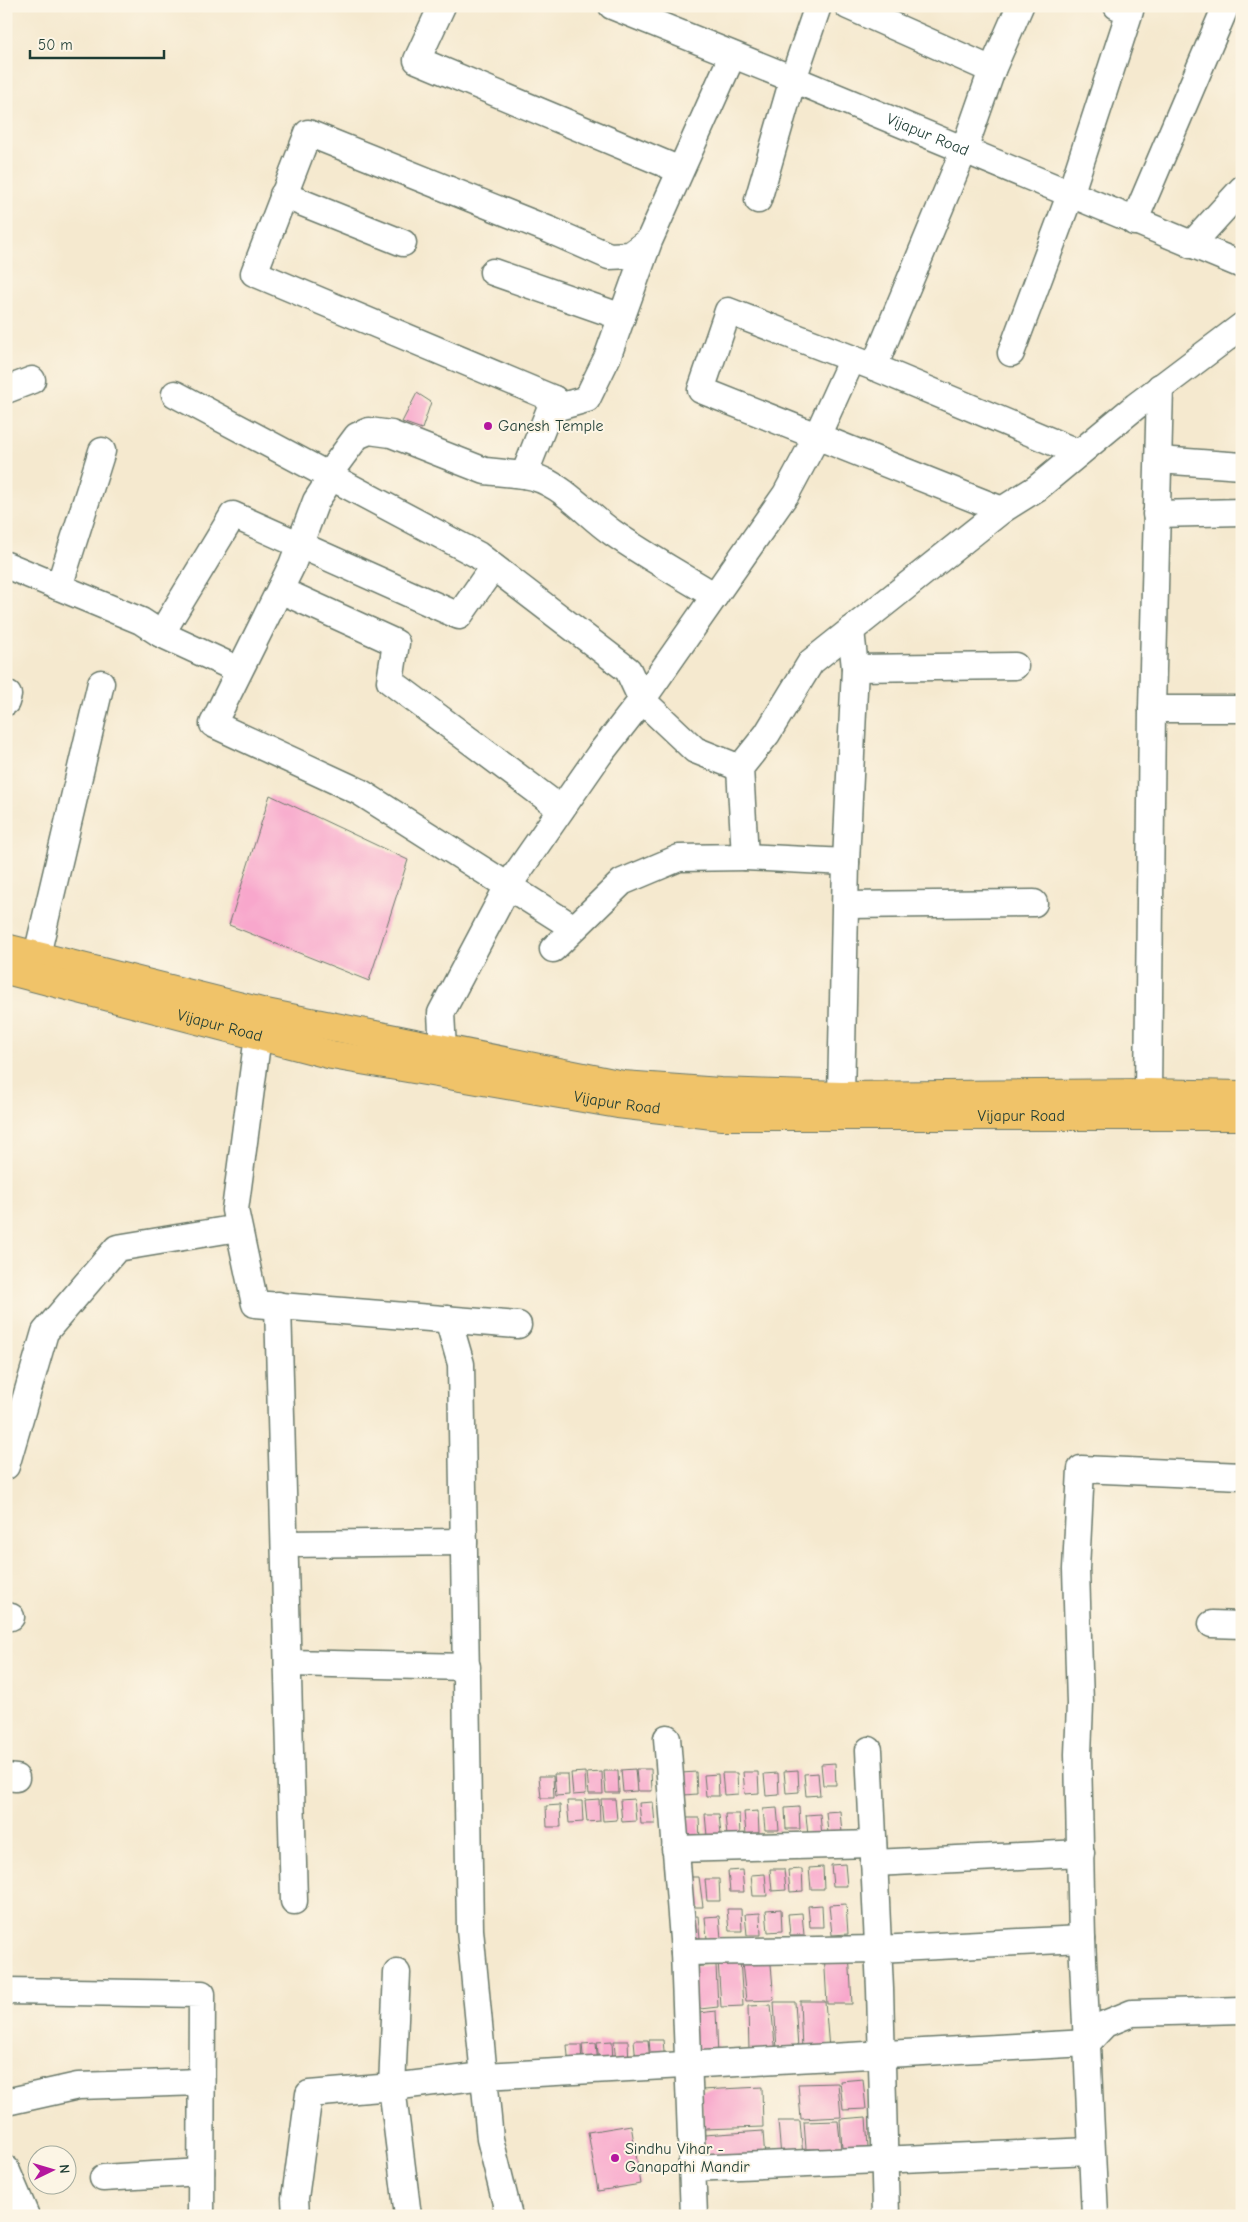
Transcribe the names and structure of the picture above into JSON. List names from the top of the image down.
{
  "streets": {
    "main road": ["Vijapur Road"]
  },
  "places": ["Ganesh Temple", "Sindhu Vihar - Ganapathi Mandir"],
  "scale_bar": "50 m",
  "north": "right"
}
